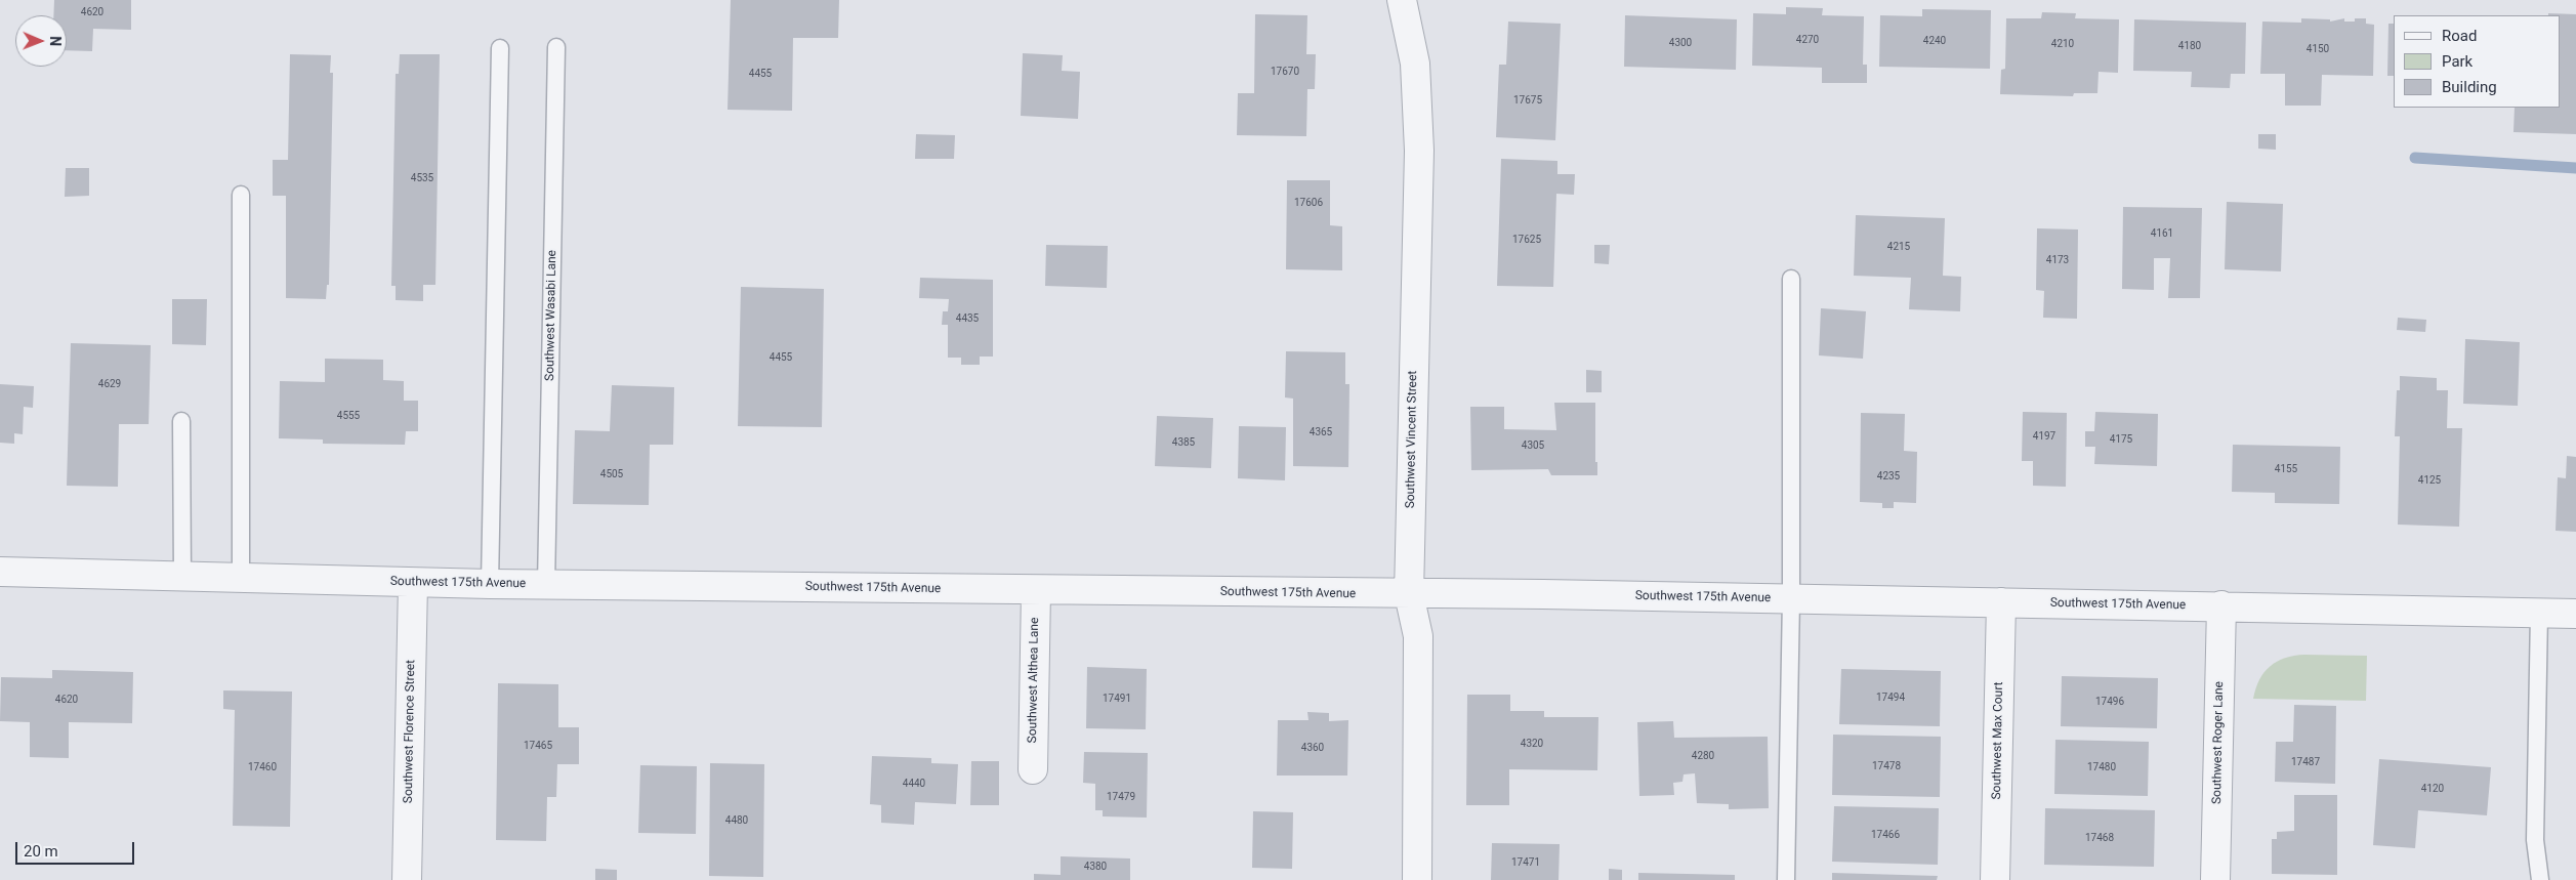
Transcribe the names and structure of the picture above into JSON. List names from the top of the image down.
{
  "streets": {
    "street": [
      "Southwest Vincent Street",
      "Southwest 175th Avenue",
      "Southwest Althea Lane",
      "Southwest Florence Street",
      "Southwest Max Court",
      "Southwest Roger Lane"
    ],
    "lane": ["Southwest Wasabi Lane"]
  },
  "crossings": [
    ["Southwest Wasabi Lane", "Southwest 175th Avenue"],
    ["Southwest Vincent Street", "Southwest 175th Avenue"],
    ["Southwest 175th Avenue", "Southwest Althea Lane"],
    ["Southwest 175th Avenue", "Southwest Florence Street"],
    ["Southwest 175th Avenue", "Southwest Max Court"],
    ["Southwest 175th Avenue", "Southwest Roger Lane"]
  ],
  "house_numbers": [
    "4620",
    "4270",
    "4240",
    "4300",
    "4210",
    "4180",
    "4150",
    "17670",
    "4455",
    "17675",
    "4535",
    "17606",
    "4161",
    "17625",
    "4215",
    "4173",
    "4435",
    "4455",
    "4629",
    "4555",
    "4365",
    "4197",
    "4175",
    "4385",
    "4305",
    "4155",
    "4505",
    "4235",
    "4125",
    "17494",
    "17491",
    "4620",
    "17496",
    "4320",
    "17465",
    "4360",
    "4280",
    "17487",
    "17478",
    "17460",
    "17480",
    "4440",
    "4120",
    "17479",
    "4480",
    "17466",
    "17468",
    "17471",
    "4380"
  ],
  "legend": ["Road", "Park", "Building"],
  "scale_bar": "20 m",
  "north": "right"
}
